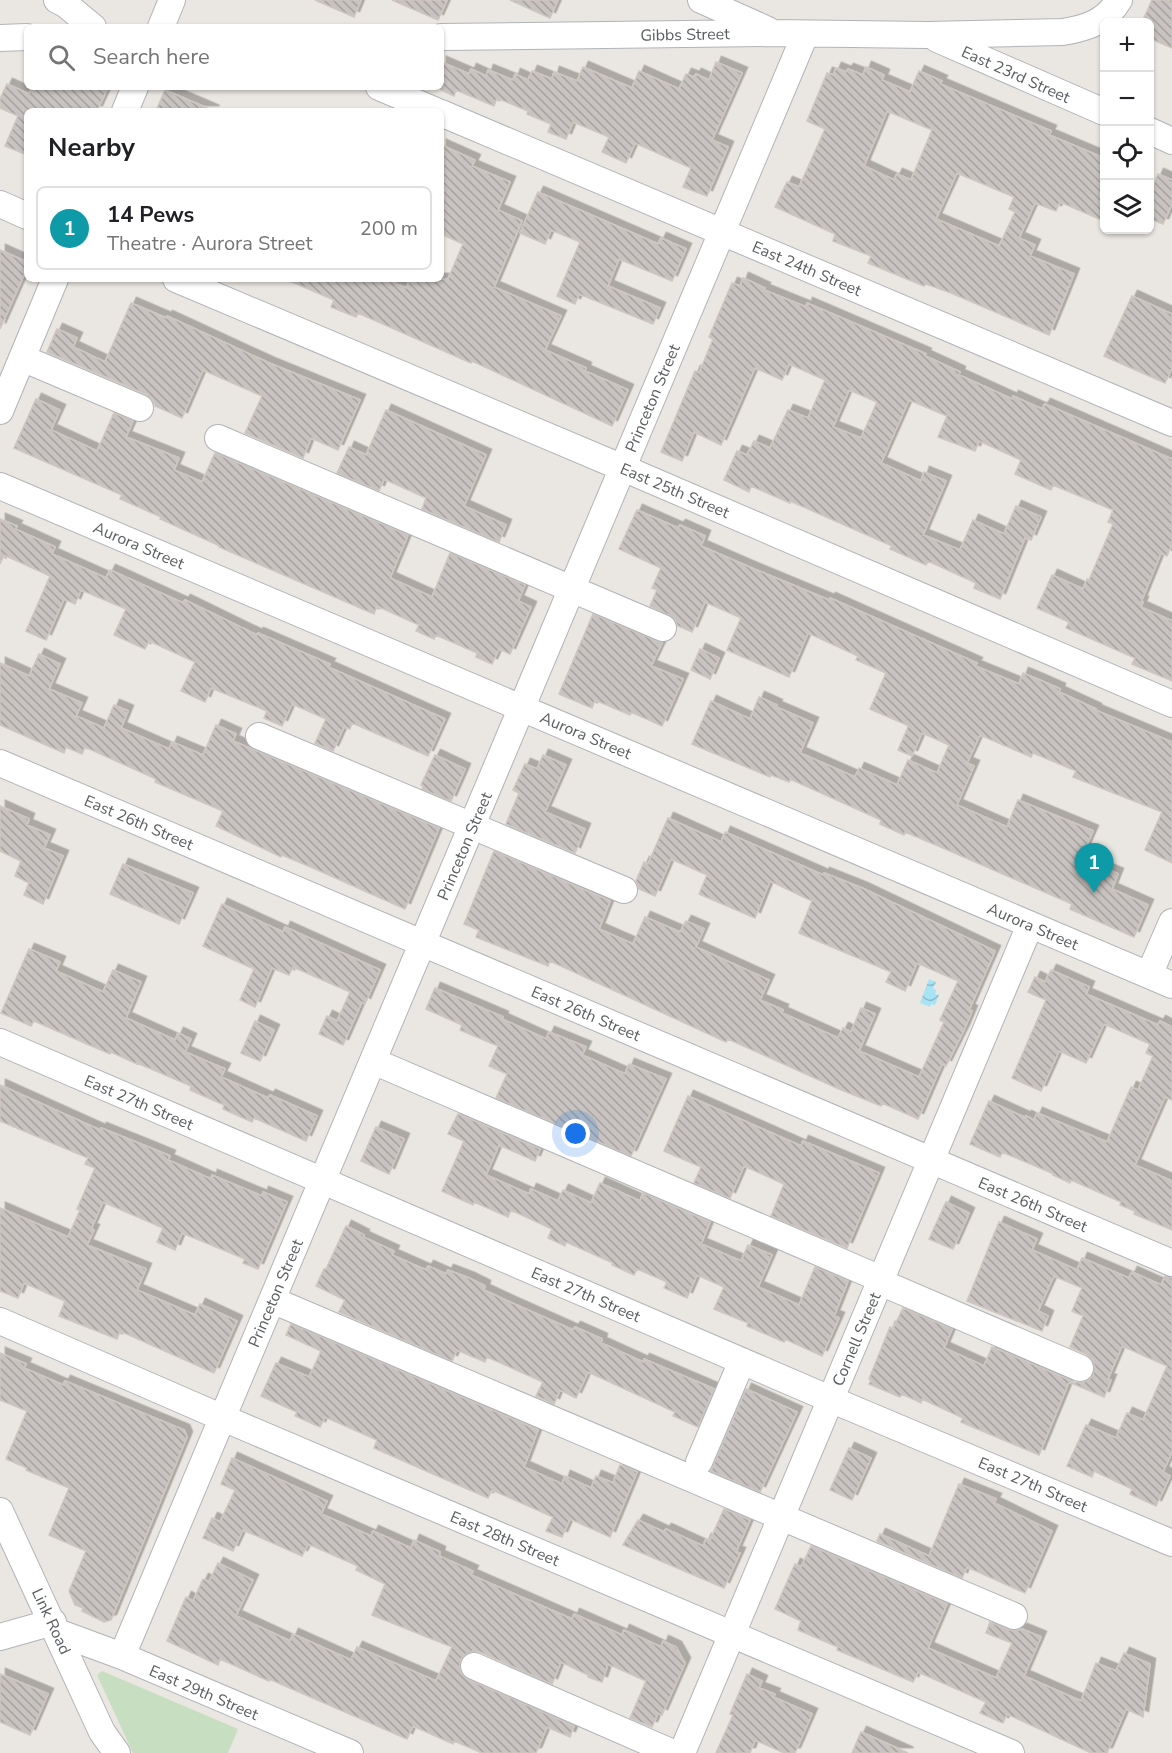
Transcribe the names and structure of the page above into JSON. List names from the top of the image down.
{
  "streets": {
    "street": [
      "Gibbs Street",
      "East 23rd Street",
      "East 24th Street",
      "Princeton Street",
      "East 25th Street",
      "Aurora Street",
      "East 26th Street",
      "East 27th Street",
      "Cornell Street",
      "East 28th Street",
      "Link Road",
      "East 29th Street"
    ]
  },
  "crossings": [
    ["Gibbs Street", "East 23rd Street"],
    ["Gibbs Street", "Princeton Street"],
    ["East 24th Street", "Princeton Street"],
    ["Princeton Street", "East 25th Street"],
    ["Princeton Street", "Aurora Street"],
    ["Princeton Street", "East 26th Street"],
    ["Princeton Street", "East 27th Street"],
    ["Princeton Street", "East 28th Street"],
    ["Princeton Street", "East 29th Street"],
    ["Aurora Street", "Cornell Street"],
    ["East 26th Street", "Cornell Street"],
    ["East 27th Street", "Cornell Street"],
    ["Cornell Street", "East 28th Street"],
    ["Link Road", "East 29th Street"]
  ],
  "page": {
    "map_buttons": ["+", "−"],
    "search": "Search here",
    "heading": "Nearby",
    "list": [
      {
        "mark": "1",
        "name": "14 Pews",
        "note": "Theatre · Aurora Street",
        "value": "200 m"
      }
    ],
    "pins": "1"
  }
}
